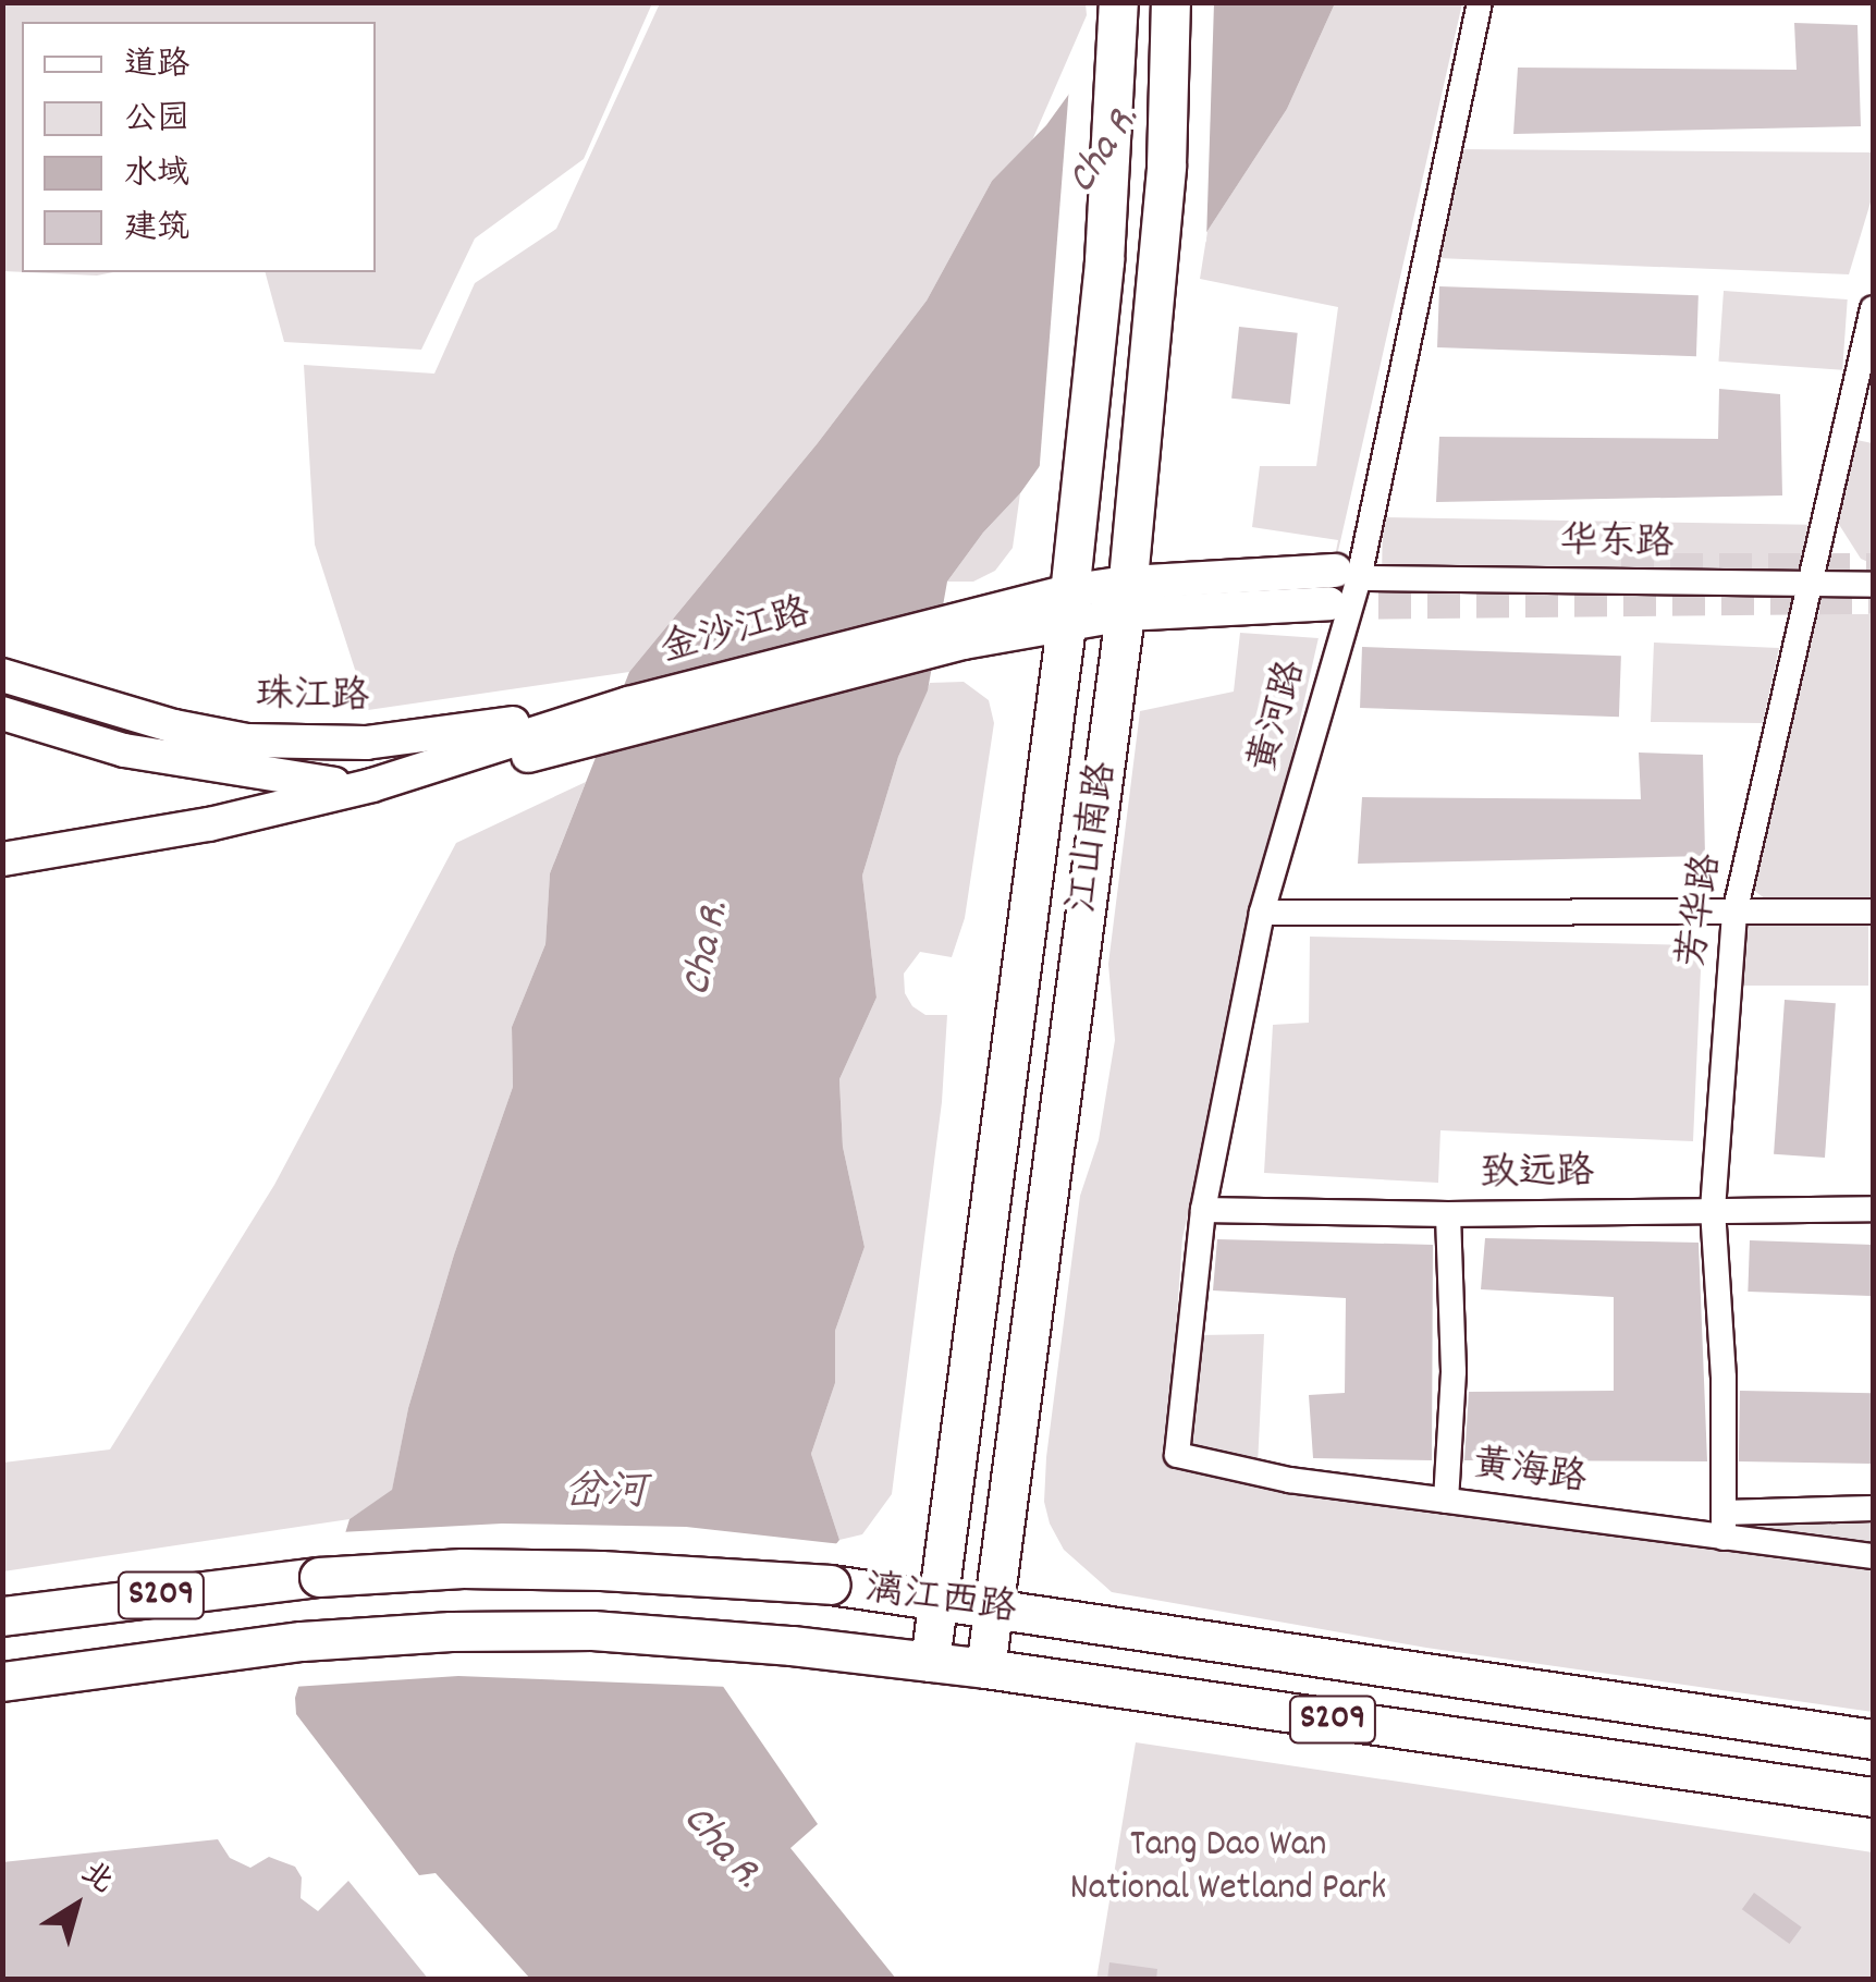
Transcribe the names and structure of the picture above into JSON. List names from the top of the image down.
{
  "streets": {
    "main road": [
      "金沙江路",
      "珠江路",
      "江山南路",
      "S209",
      "漓江西路"
    ],
    "street": [
      "华东路",
      "黄河路",
      "芳华路",
      "致远路",
      "黄海路"
    ]
  },
  "crossings": [
    ["华东路", "金沙江路"],
    ["华东路", "黄河路"],
    ["华东路", "芳华路"],
    ["金沙江路", "珠江路"],
    ["金沙江路", "黄河路"],
    ["金沙江路", "江山南路"],
    ["黄河路", "致远路"],
    ["黄河路", "黄海路"],
    ["江山南路", "漓江西路"],
    ["芳华路", "致远路"],
    ["芳华路", "黄海路"]
  ],
  "water": ["Cha R.", "岔河"],
  "parks": ["Tang Dao Wan National Wetland Park"],
  "legend": [
    "道路",
    "公园",
    "水域",
    "建筑"
  ],
  "north": "top right"
}
